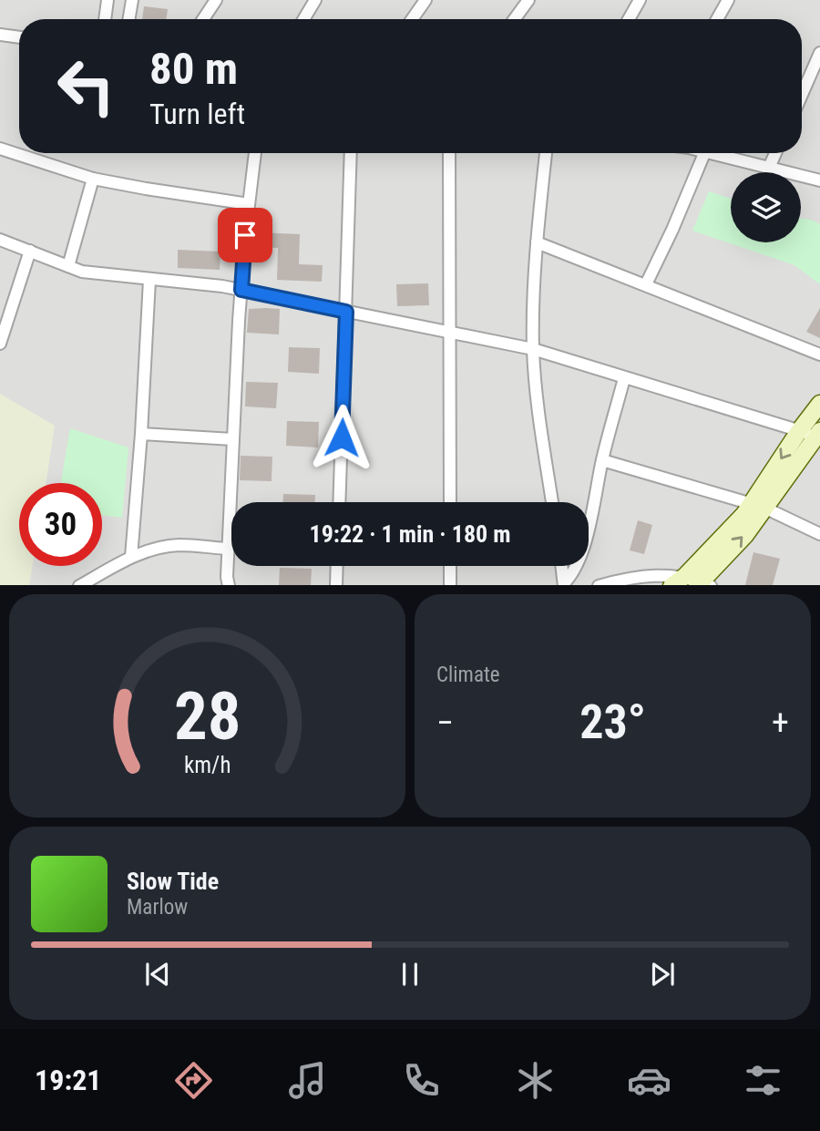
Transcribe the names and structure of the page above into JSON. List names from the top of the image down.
{
  "page": {
    "turn": ["80 m", "Turn left"],
    "limit": "30",
    "trip": "19:22 · 1 min · 180 m",
    "tile": "Climate",
    "heat": ["−", "23°", "+"],
    "song": ["Slow Tide", "Marlow"],
    "tabs": "19:21",
    "gauge": ["28", "km/h"]
  }
}
